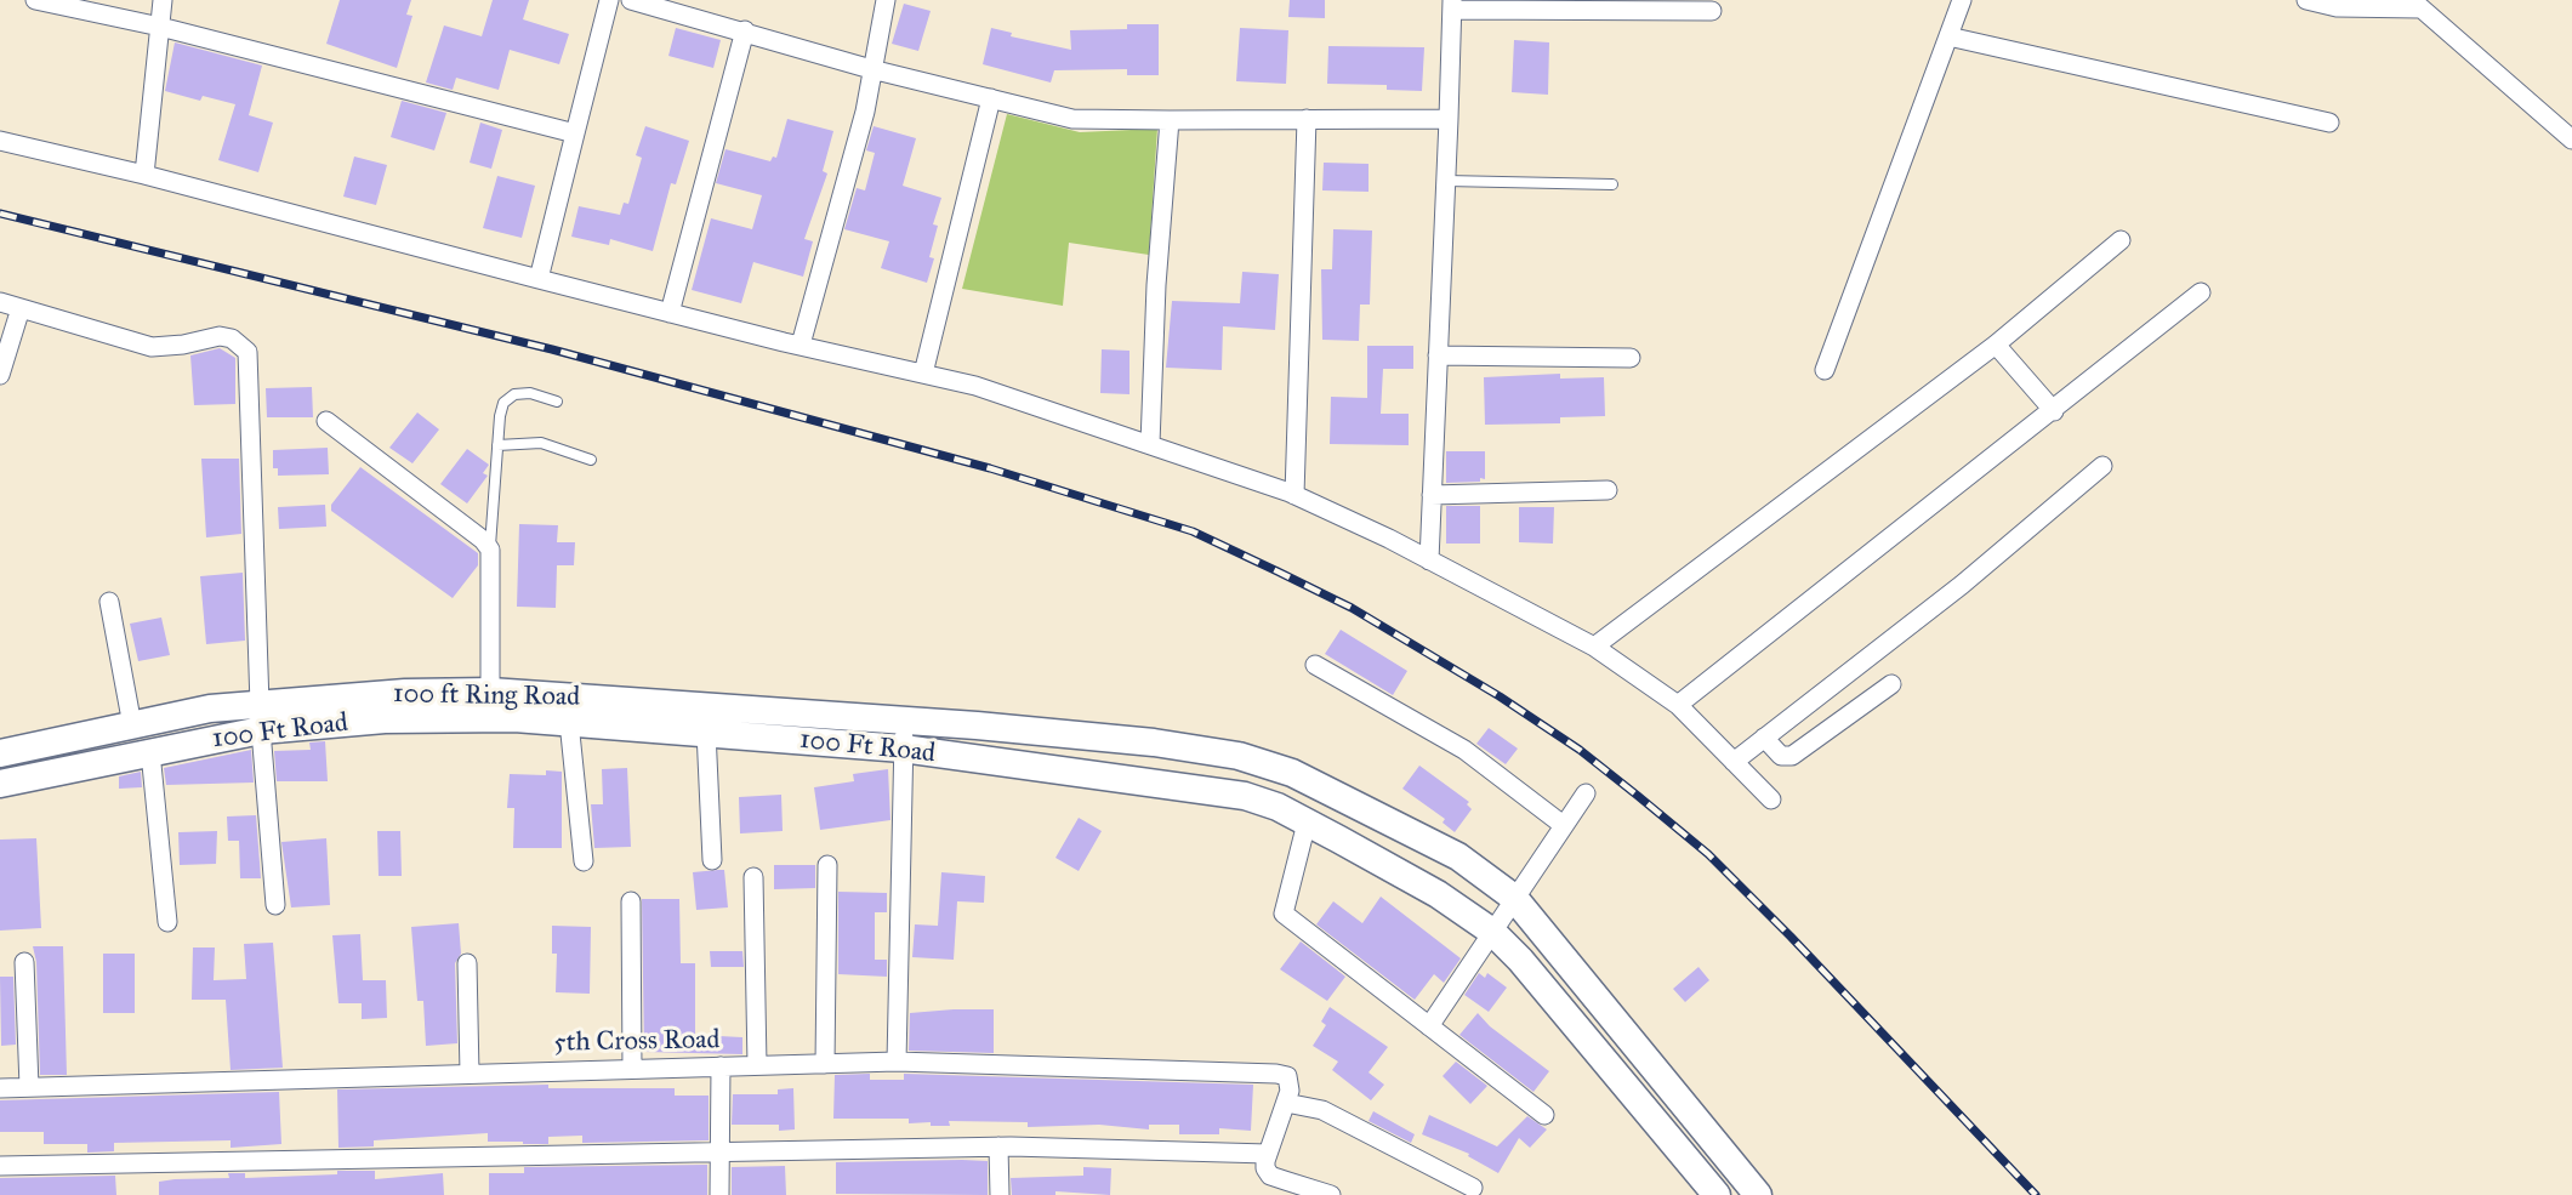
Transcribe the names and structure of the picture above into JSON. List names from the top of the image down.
{
  "streets": {
    "main road": ["100 ft Ring Road", "100 Ft Road"],
    "street": ["5th Cross Road"]
  },
  "crossings": [
    ["100 ft Ring Road", "100 Ft Road"]
  ]
}
